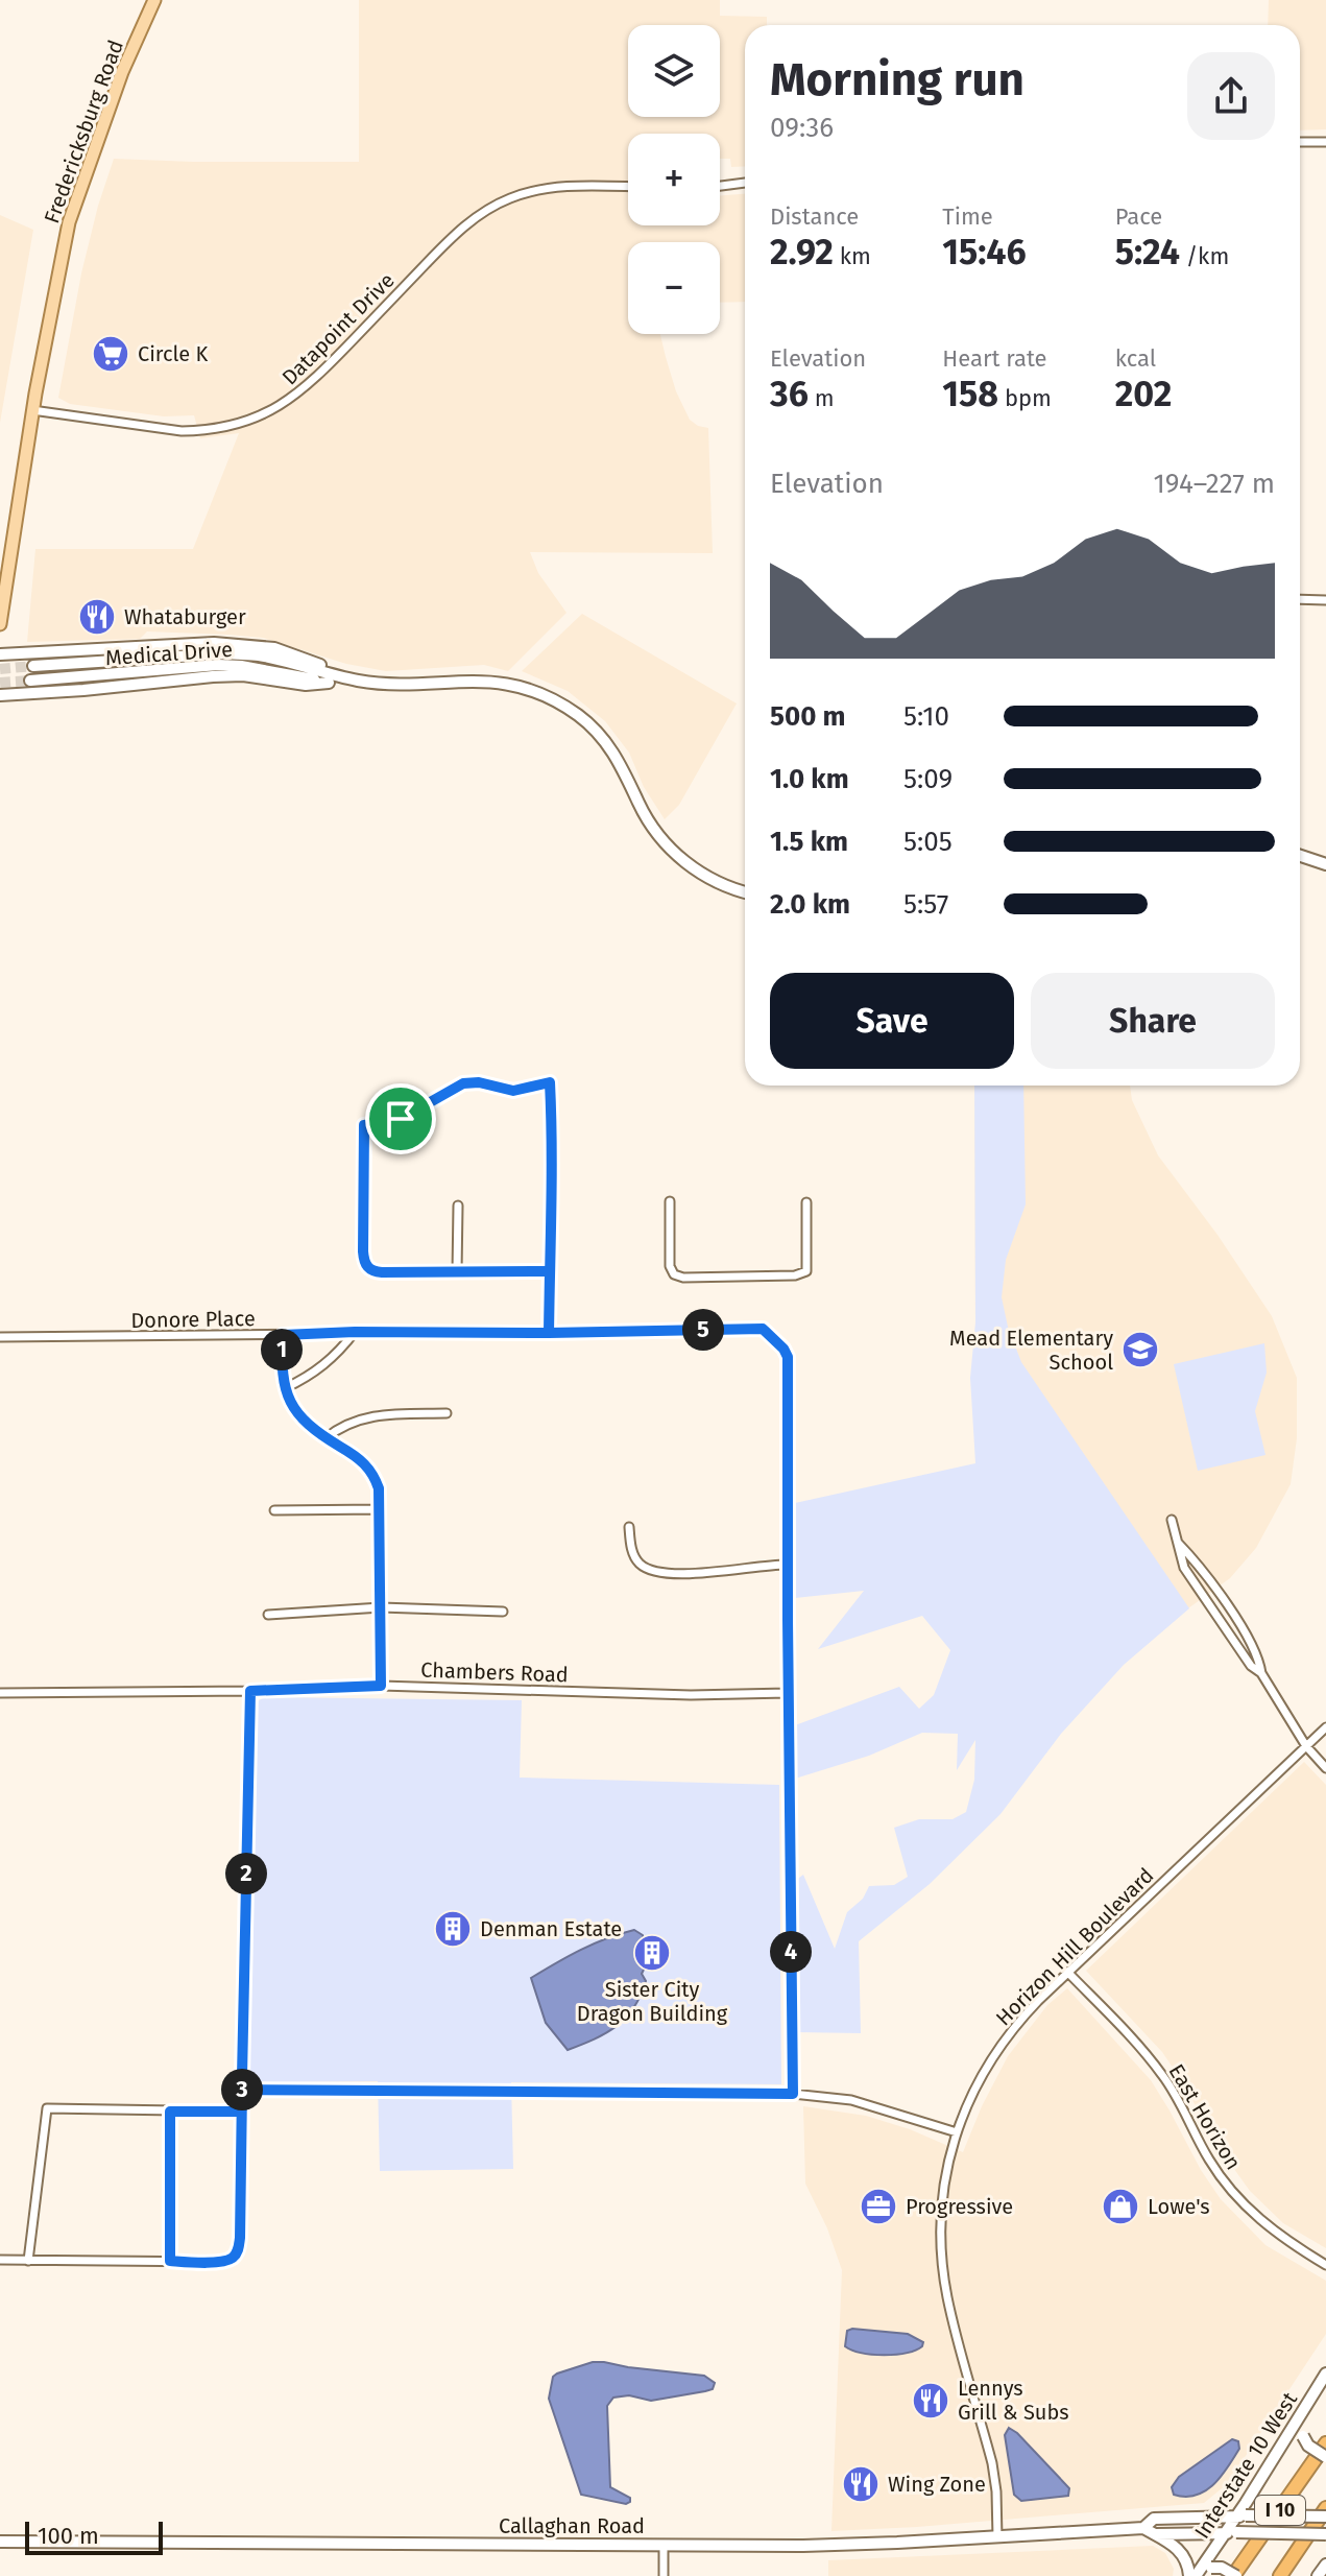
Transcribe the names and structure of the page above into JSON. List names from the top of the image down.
{
  "streets": {
    "highway": ["I 10"],
    "main road": [
      "Fredericksburg Road",
      "Medical Drive",
      "Interstate 10 West",
      "Callaghan Road"
    ],
    "street": [
      "Datapoint Drive",
      "Donore Place",
      "Chambers Road",
      "Horizon Hill Boulevard",
      "East Horizon"
    ]
  },
  "crossings": [
    ["Fredericksburg Road", "Datapoint Drive"],
    ["Horizon Hill Boulevard", "East Horizon"],
    ["Horizon Hill Boulevard", "Callaghan Road"],
    ["Interstate 10 West", "Callaghan Road"]
  ],
  "places": {
    "supermarket": ["Circle K"],
    "restaurant": ["Whataburger", "Lennys Grill & Subs", "Wing Zone"],
    "school or university": ["Mead Elementary School"],
    "building": ["Denman Estate", "Sister City Dragon Building"],
    "office": ["Progressive"],
    "shop": ["Lowe's"]
  },
  "scale_bar": "100 m",
  "page": {
    "map_buttons": ["+", "−"],
    "heading": ["Morning run", "09:36"],
    "stats": [
      ["Distance", "2.92 km"],
      ["Time", "15:46"],
      ["Pace", "5:24 /km"],
      ["Elevation", "36 m"],
      ["Heart rate", "158 bpm"],
      ["kcal", "202"]
    ],
    "chart": ["Elevation", "194–227 m"],
    "list": [
      {
        "name": "500 m",
        "note": "5:10"
      },
      {
        "name": "1.0 km",
        "note": "5:09"
      },
      {
        "name": "1.5 km",
        "note": "5:05"
      },
      {
        "name": "2.0 km",
        "note": "5:57"
      }
    ],
    "buttons": ["Save", "Share"],
    "pins": [
      "5",
      "1",
      "2",
      "4",
      "3"
    ],
    "scale": "100 m"
  }
}
